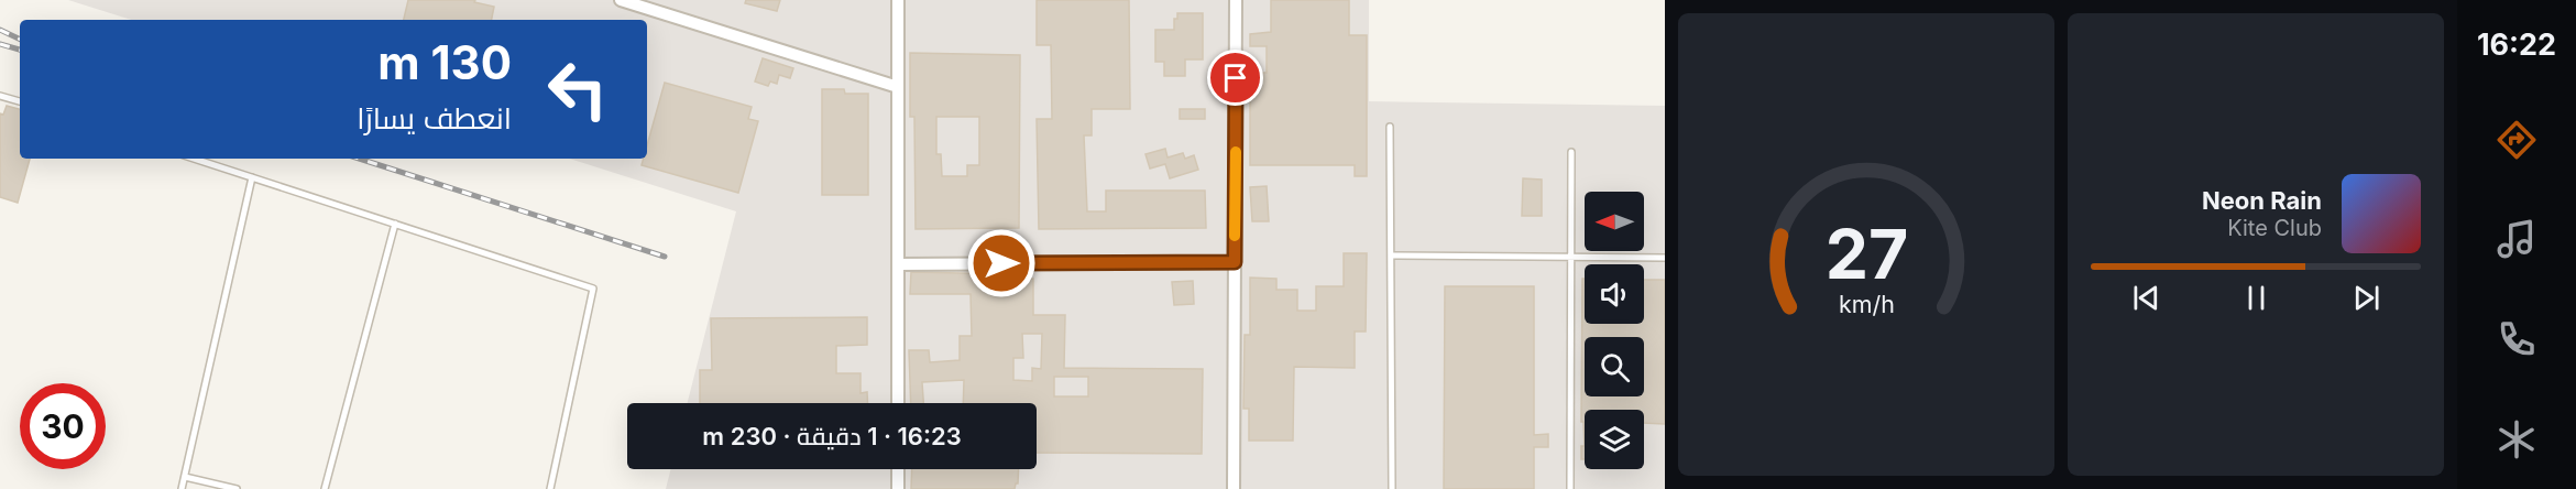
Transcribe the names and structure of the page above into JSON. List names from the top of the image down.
{
  "north": "left",
  "page": {
    "tabs": "16:22",
    "turn": ["130 m", "انعطف يسارًا"],
    "song": ["Neon Rain", "Kite Club"],
    "limit": "30",
    "trip": "16:23 · 1 دقيقة · 230 m",
    "gauge": ["27", "km/h"]
  }
}
